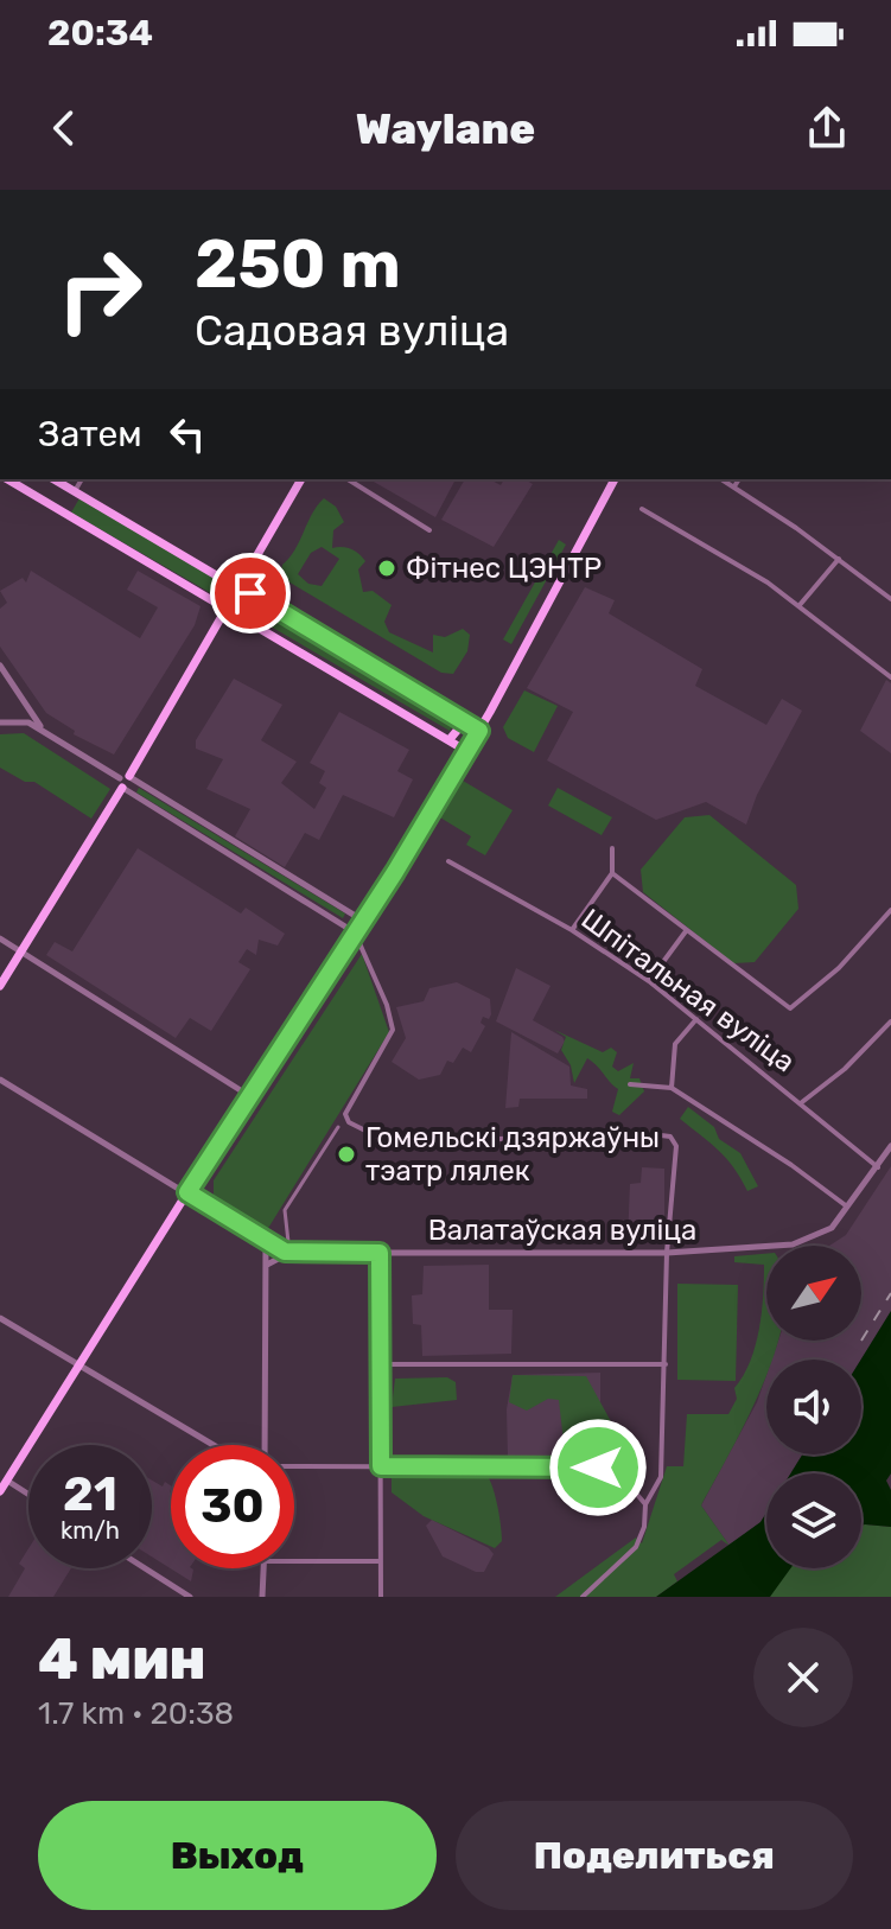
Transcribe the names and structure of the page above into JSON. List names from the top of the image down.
{
  "streets": {
    "street": ["Шпітальная вуліца", "Валатаўская вуліца"]
  },
  "crossings": [
    ["Шпітальная вуліца", "Валатаўская вуліца"]
  ],
  "places": ["Фітнес ЦЭНТР", "Гомельскі дзяржаўны тэатр лялек"],
  "north": "top right",
  "page": {
    "status": "20:34",
    "header": "Waylane",
    "turn": ["250 m", "Садовая вуліца"],
    "then": "Затем",
    "speed": "21 km/h",
    "limit": "30",
    "heading": ["4 мин", "1.7 km · 20:38"],
    "buttons": ["Выход", "Поделиться"]
  }
}
